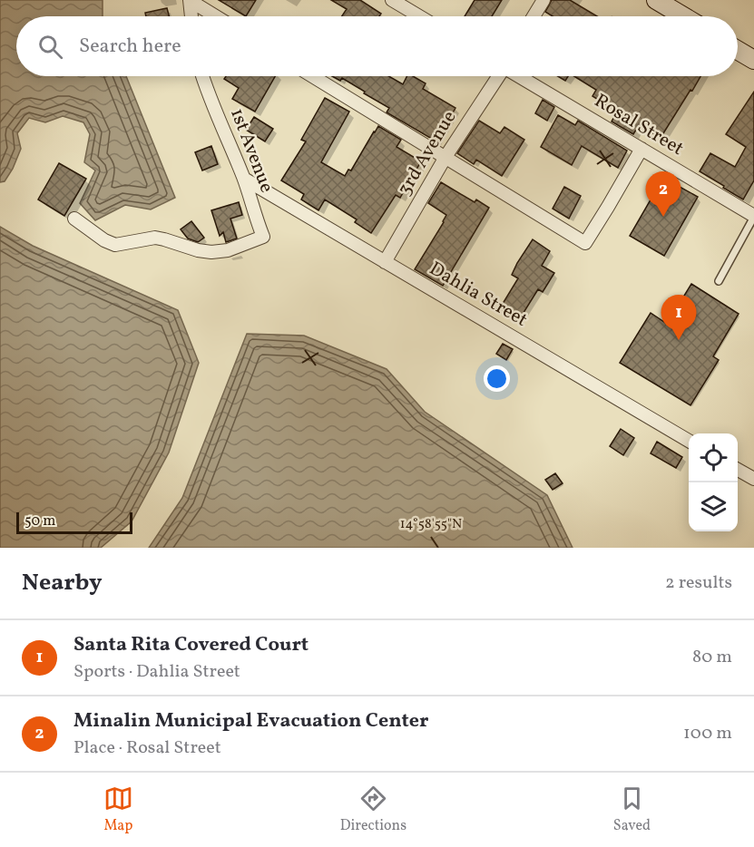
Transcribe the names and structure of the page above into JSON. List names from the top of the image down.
{
  "streets": {
    "street": [
      "Rosal Street",
      "1st Avenue",
      "3rd Avenue",
      "Dahlia Street"
    ]
  },
  "crossings": [
    ["1st Avenue", "Dahlia Street"],
    ["3rd Avenue", "Dahlia Street"]
  ],
  "scale_bar": "50 m",
  "page": {
    "search": "Search here",
    "pins": ["2", "1"],
    "scale": "50 m",
    "heading": ["Nearby", "2 results"],
    "list": [
      {
        "mark": "1",
        "name": "Santa Rita Covered Court",
        "note": "Sports · Dahlia Street",
        "value": "80 m"
      },
      {
        "mark": "2",
        "name": "Minalin Municipal Evacuation Center",
        "note": "Place · Rosal Street",
        "value": "100 m"
      }
    ],
    "nav": ["Map", "Directions", "Saved"]
  },
  "coordinates": ["14°58'55\"N"]
}
